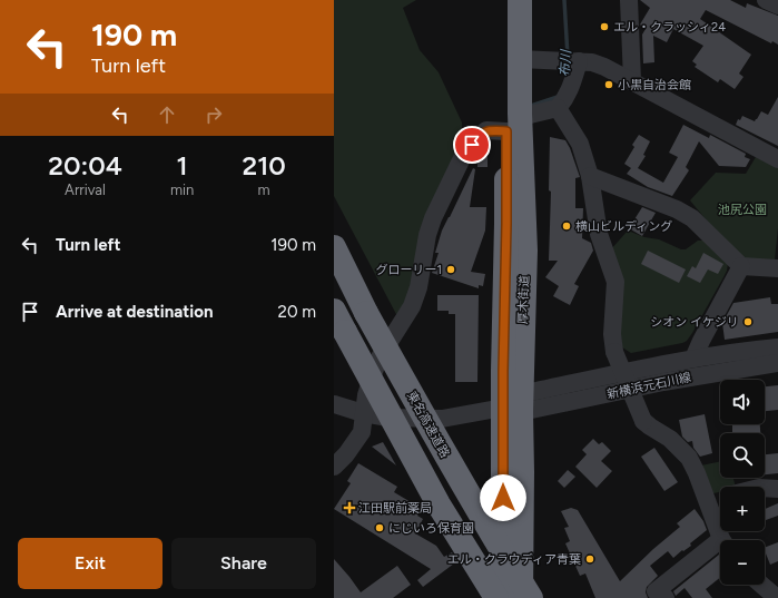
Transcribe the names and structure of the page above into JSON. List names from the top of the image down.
{
  "streets": {
    "highway": ["厚木街道", "東名高速道路"],
    "street": ["新横浜元石川線"]
  },
  "crossings": [
    ["厚木街道", "新横浜元石川線"]
  ],
  "water": ["布川"],
  "parks": ["池尻公園"],
  "places": {
    "other": [
      "エル・クラッシィ24",
      "小黒自治会館",
      "横山ビルディング",
      "グローリー1",
      "シオン イケジリ",
      "にじいろ保育園",
      "エル・クラウディア青葉"
    ],
    "health": ["江田駅前薬局"]
  },
  "page": {
    "turn": ["190 m", "Turn left"],
    "eta": [
      "20:04",
      "Arrival",
      "1",
      "min",
      "210",
      "m"
    ],
    "list": [
      {
        "name": "Turn left",
        "value": "190 m"
      },
      {
        "name": "Arrive at destination",
        "value": "20 m"
      }
    ],
    "map_buttons": ["+", "−"],
    "buttons": ["Exit", "Share"]
  }
}
